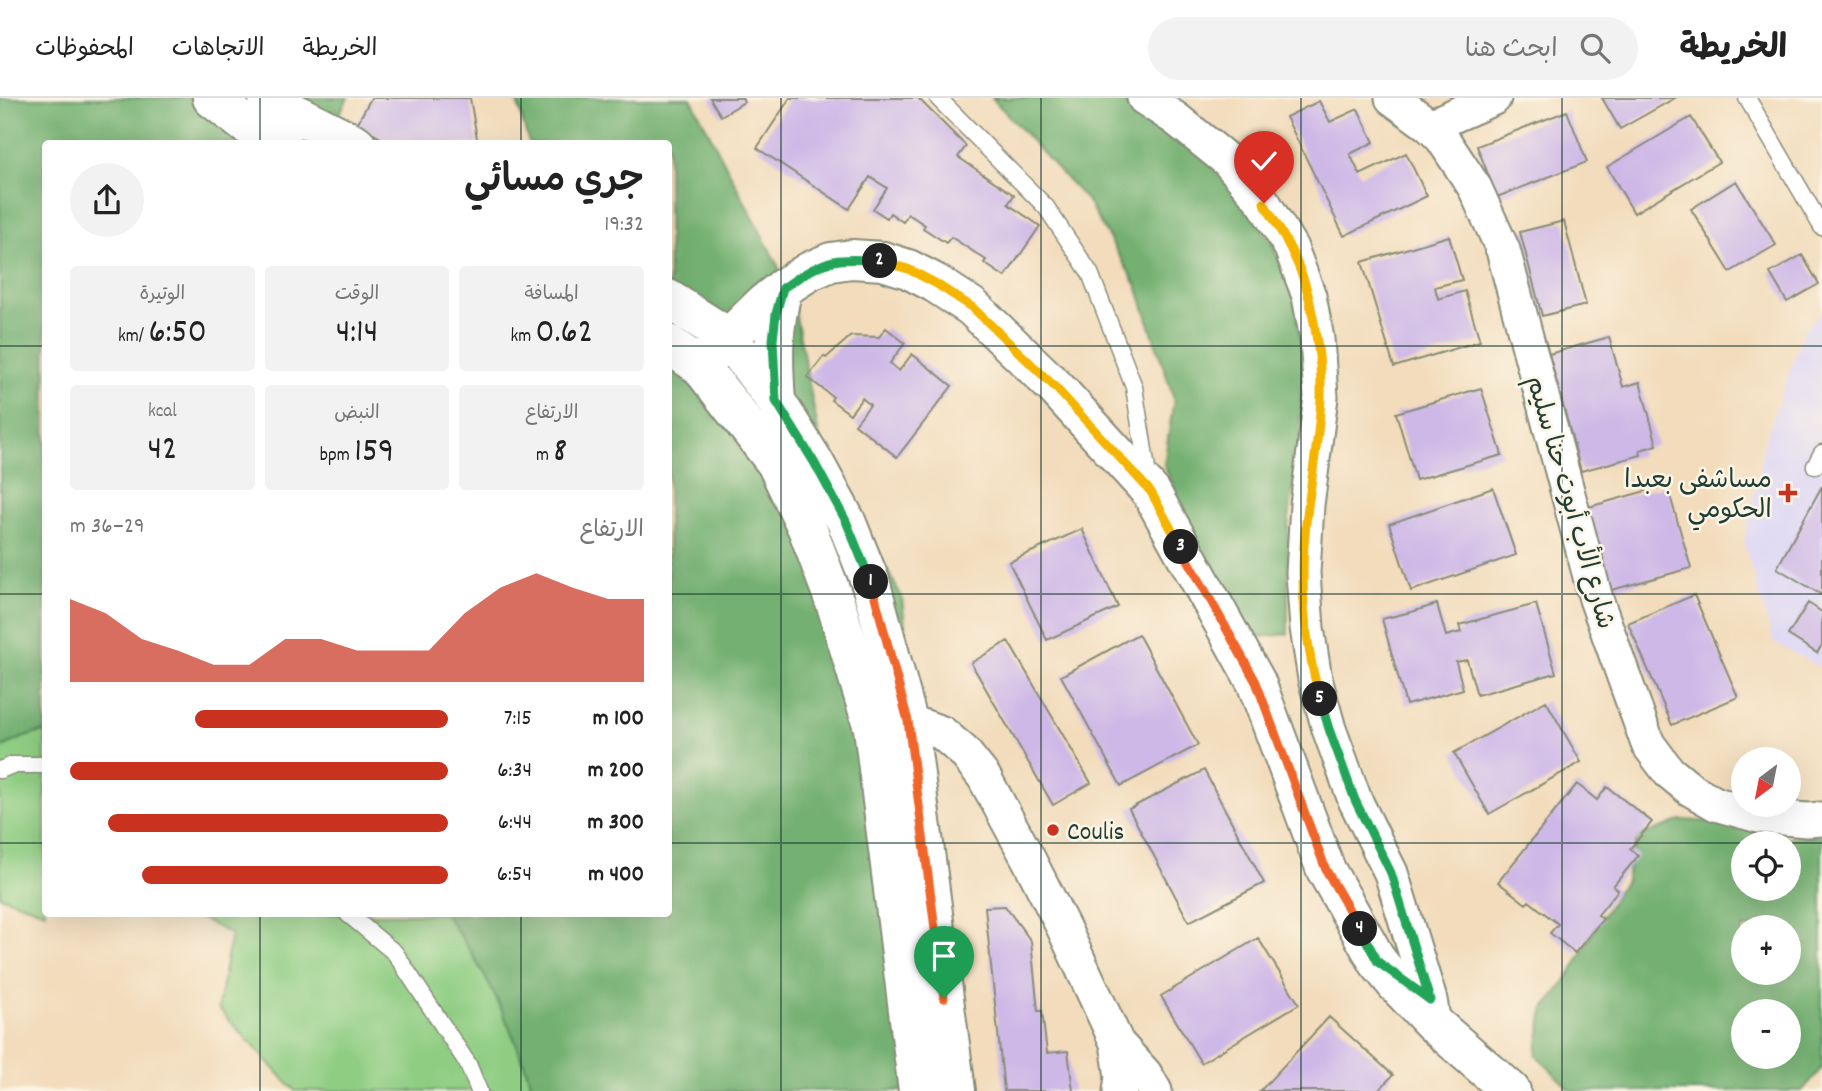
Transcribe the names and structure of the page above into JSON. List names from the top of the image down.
{
  "streets": {
    "street": ["شارع الأب أبوت حنا سليم"]
  },
  "places": {
    "health": ["مساشفى بعبدا الحكومي"],
    "other": ["Coulis"]
  },
  "north": "bottom left",
  "page": {
    "header": "الخريطة",
    "search": "ابحث هنا",
    "nav": ["الخريطة", "الاتجاهات", "المحفوظات"],
    "heading": ["جري مسائي", "19:32"],
    "pins": [
      "2",
      "3",
      "1",
      "5",
      "4"
    ],
    "stats": [
      ["المسافة", "0.62 km"],
      ["الوقت", "4:14"],
      ["الوتيرة", "6:50 /km"],
      ["الارتفاع", "8 m"],
      ["النبض", "159 bpm"],
      ["kcal", "42"]
    ],
    "chart": ["الارتفاع", "29–36 m"],
    "list": [
      {
        "name": "100 m",
        "note": "7:15"
      },
      {
        "name": "200 m",
        "note": "6:34"
      },
      {
        "name": "300 m",
        "note": "6:44"
      },
      {
        "name": "400 m",
        "note": "6:54"
      }
    ],
    "map_buttons": ["+", "−"]
  }
}
